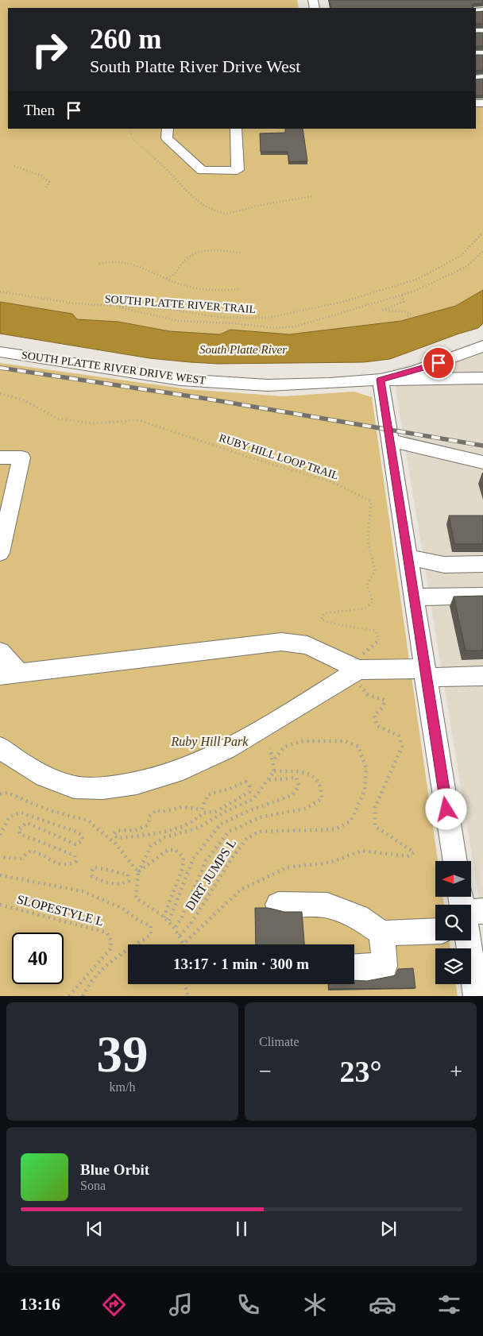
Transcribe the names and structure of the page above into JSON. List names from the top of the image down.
{
  "streets": {
    "street": ["SOUTH PLATTE RIVER DRIVE WEST"],
    "path": [
      "SOUTH PLATTE RIVER TRAIL",
      "RUBY HILL LOOP TRAIL",
      "DIRT JUMPS L",
      "SLOPESTYLE L"
    ]
  },
  "water": ["South Platte River"],
  "parks": ["Ruby Hill Park"],
  "north": "left",
  "page": {
    "turn": ["260 m", "South Platte River Drive West"],
    "then": "Then",
    "limit": "40",
    "trip": "13:17 · 1 min · 300 m",
    "tile": [
      ["39", "km/h"],
      "Climate"
    ],
    "heat": ["−", "23°", "+"],
    "song": ["Blue Orbit", "Sona"],
    "tabs": "13:16"
  }
}
